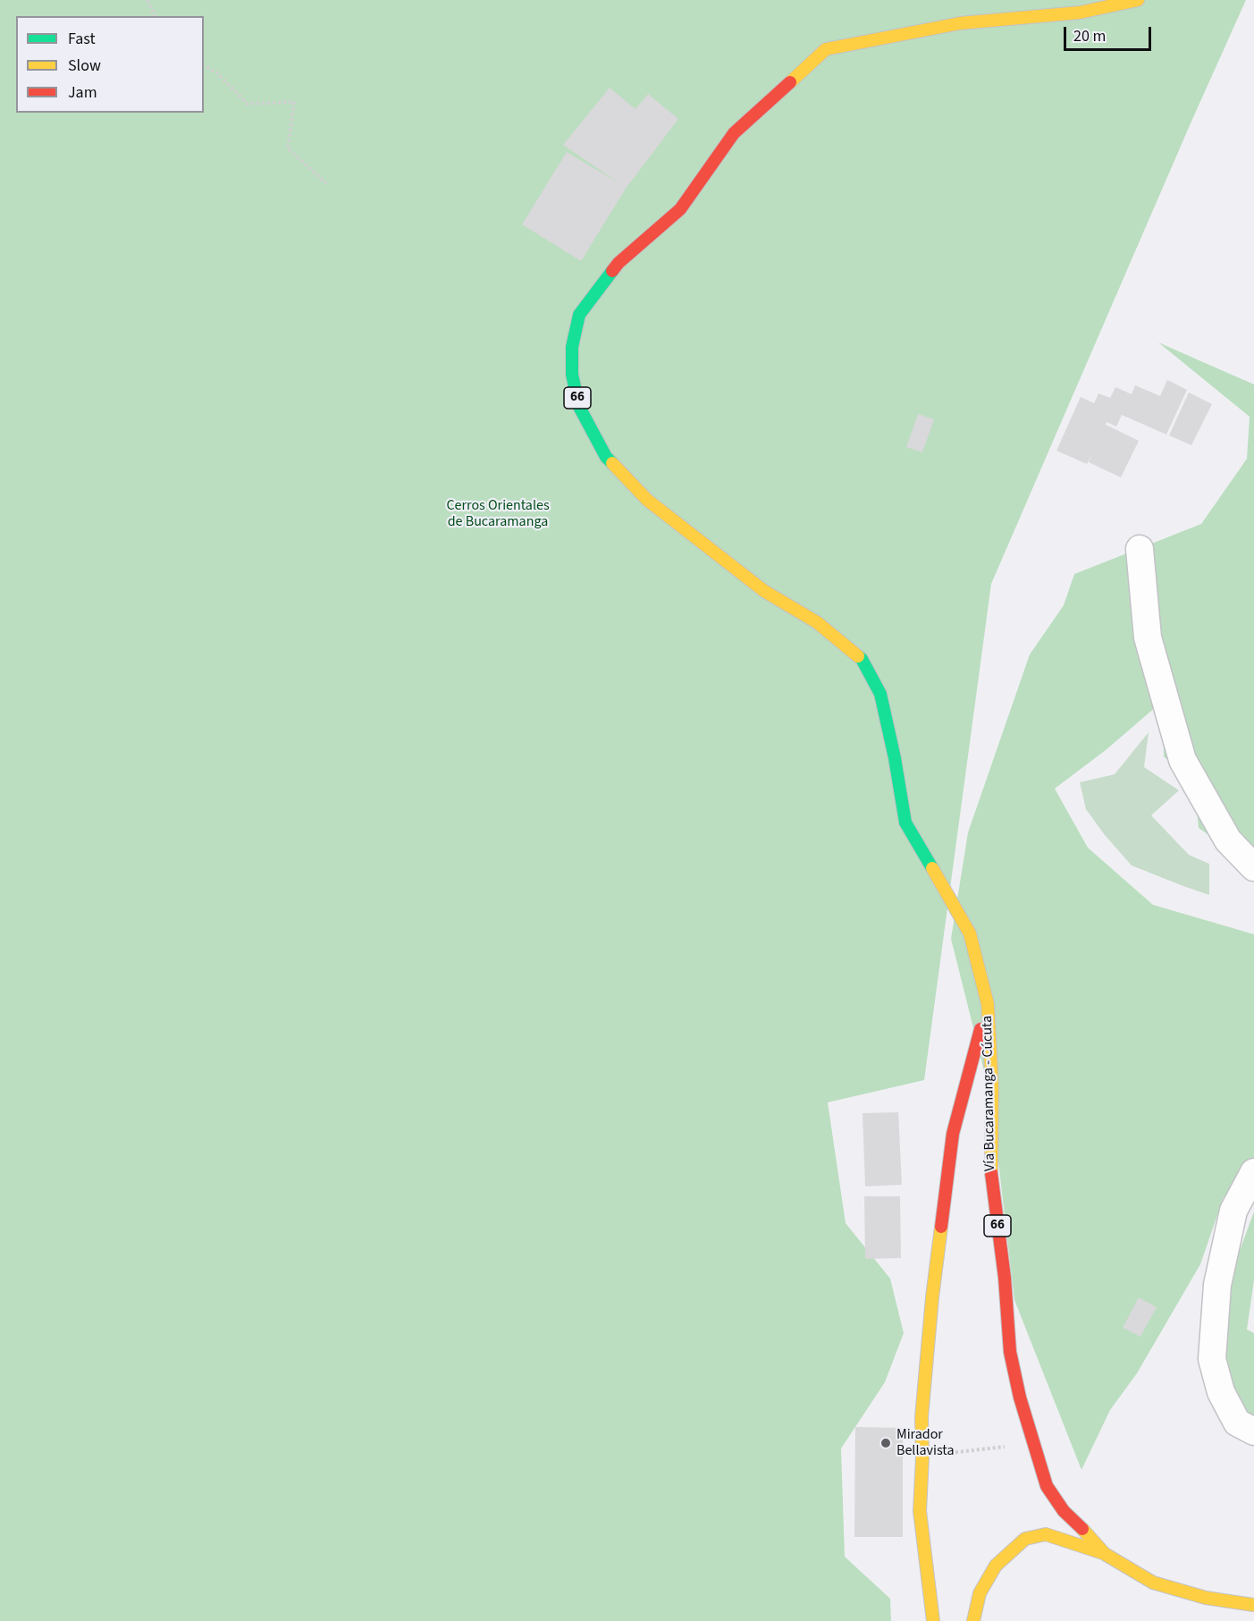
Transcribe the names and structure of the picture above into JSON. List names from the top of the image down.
{
  "streets": {
    "highway": ["66", "Vía Bucaramanga - Cúcuta"]
  },
  "crossings": [
    ["66", "Vía Bucaramanga - Cúcuta"]
  ],
  "parks": ["Cerros Orientales de Bucaramanga"],
  "places": ["Mirador Bellavista"],
  "legend": ["Fast", "Slow", "Jam"],
  "scale_bar": "20 m"
}
